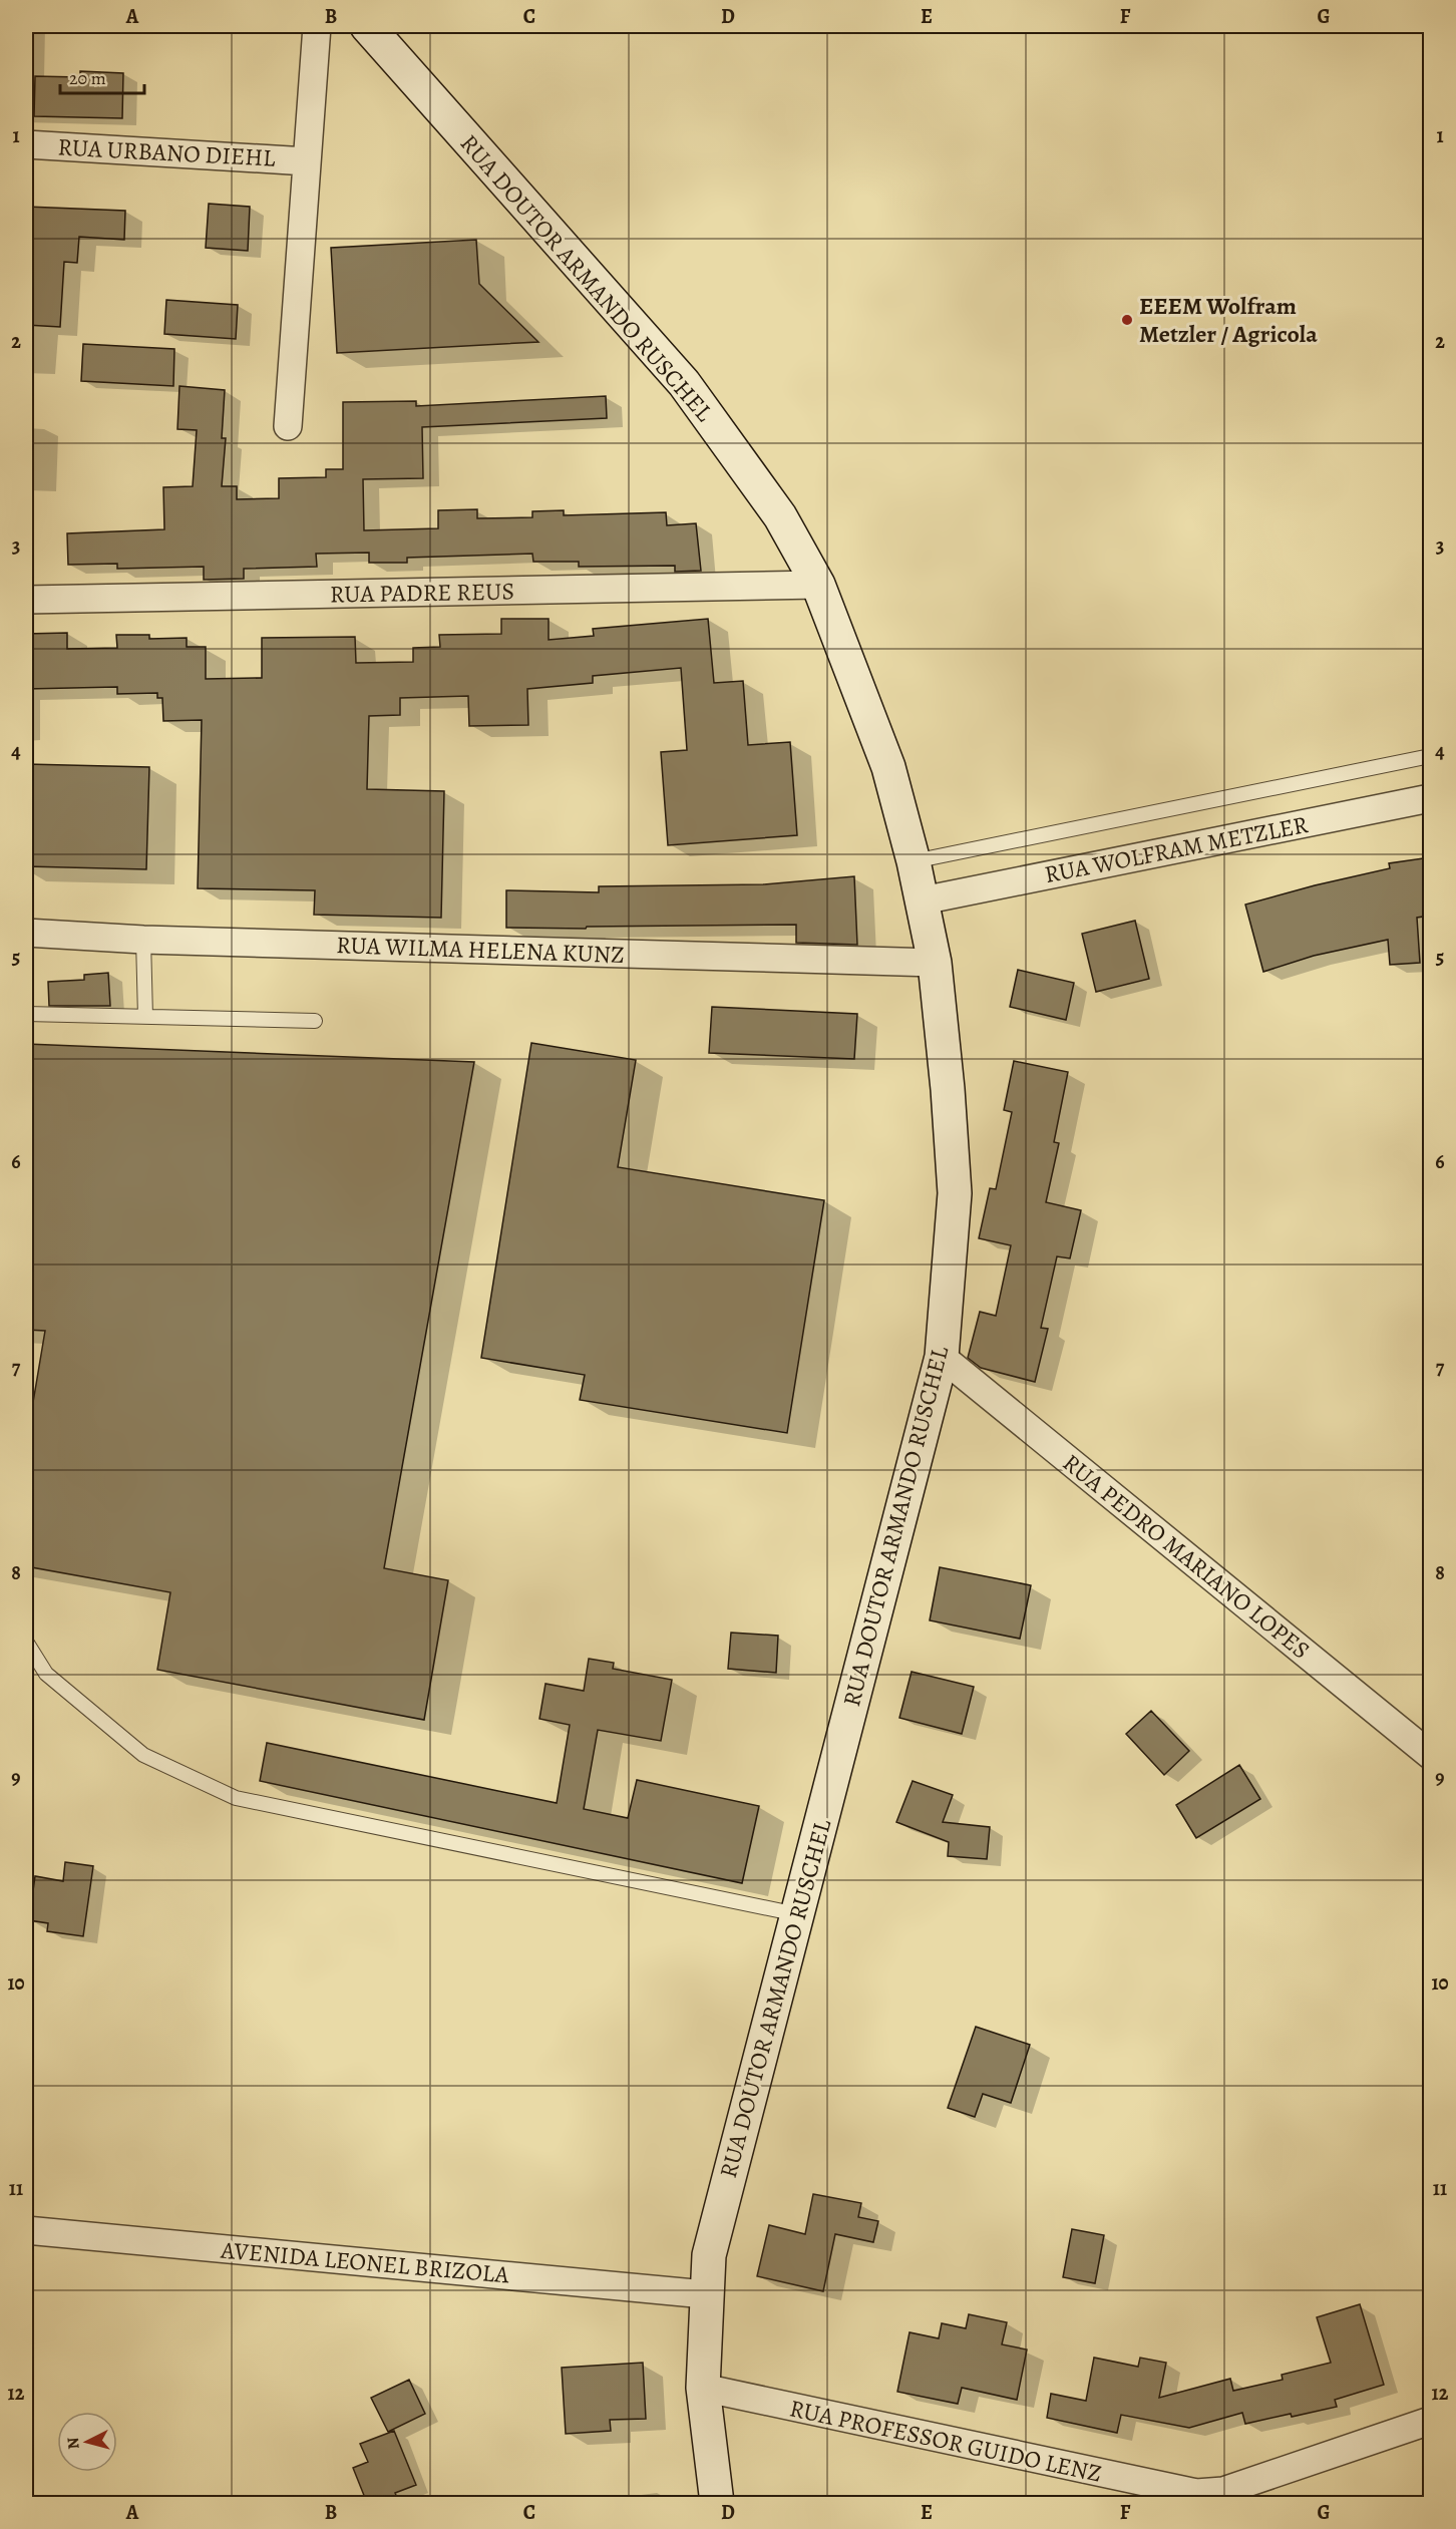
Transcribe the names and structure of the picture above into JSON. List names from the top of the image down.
{
  "streets": {
    "main road": ["RUA DOUTOR ARMANDO RUSCHEL"],
    "street": [
      "RUA URBANO DIEHL",
      "RUA PADRE REUS",
      "RUA WOLFRAM METZLER",
      "RUA WILMA HELENA KUNZ",
      "RUA PEDRO MARIANO LOPES",
      "AVENIDA LEONEL BRIZOLA",
      "RUA PROFESSOR GUIDO LENZ"
    ]
  },
  "crossings": [
    ["RUA DOUTOR ARMANDO RUSCHEL", "RUA PADRE REUS"],
    ["RUA DOUTOR ARMANDO RUSCHEL", "RUA WOLFRAM METZLER"],
    ["RUA DOUTOR ARMANDO RUSCHEL", "RUA WILMA HELENA KUNZ"],
    ["RUA DOUTOR ARMANDO RUSCHEL", "RUA PEDRO MARIANO LOPES"],
    ["RUA DOUTOR ARMANDO RUSCHEL", "AVENIDA LEONEL BRIZOLA"],
    ["RUA DOUTOR ARMANDO RUSCHEL", "RUA PROFESSOR GUIDO LENZ"]
  ],
  "places": ["EEEM Wolfram Metzler / Agricola"],
  "scale_bar": "20 m",
  "north": "left",
  "grid": {
    "columns": [
      "A",
      "B",
      "C",
      "D",
      "E",
      "F",
      "G"
    ],
    "rows": [
      "1",
      "2",
      "3",
      "4",
      "5",
      "6",
      "7",
      "8",
      "9",
      "10",
      "11",
      "12"
    ]
  }
}
